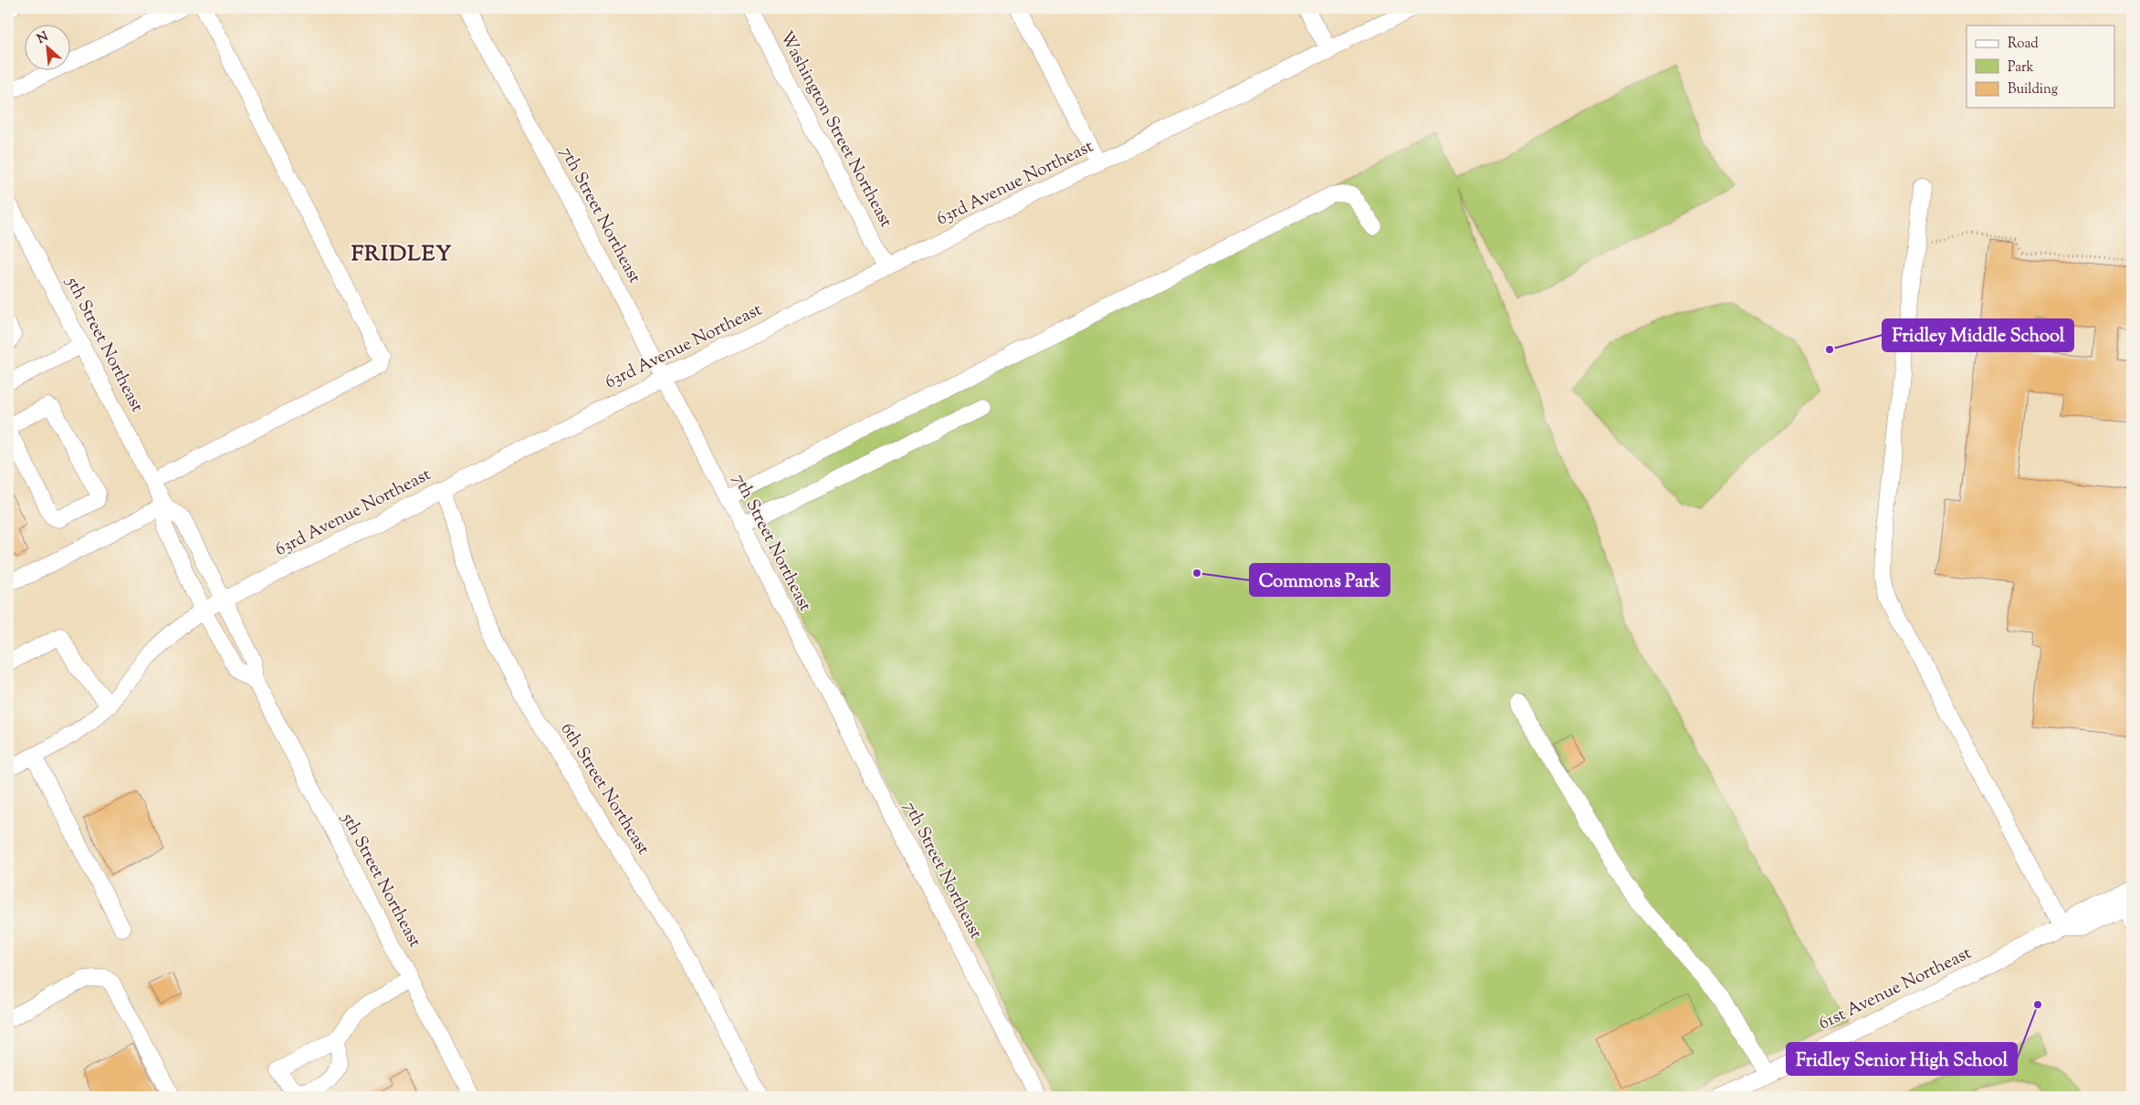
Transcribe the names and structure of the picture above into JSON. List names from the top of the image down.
{
  "streets": {
    "street": [
      "Washington Street Northeast",
      "63rd Avenue Northeast",
      "7th Street Northeast",
      "5th Street Northeast",
      "6th Street Northeast",
      "61st Avenue Northeast"
    ]
  },
  "crossings": [
    ["Washington Street Northeast", "63rd Avenue Northeast"],
    ["63rd Avenue Northeast", "7th Street Northeast"],
    ["63rd Avenue Northeast", "5th Street Northeast"],
    ["63rd Avenue Northeast", "6th Street Northeast"]
  ],
  "districts": ["FRIDLEY"],
  "places": ["Fridley Middle School", "Commons Park", "Fridley Senior High School"],
  "legend": ["Road", "Park", "Building"],
  "north": "top left"
}
